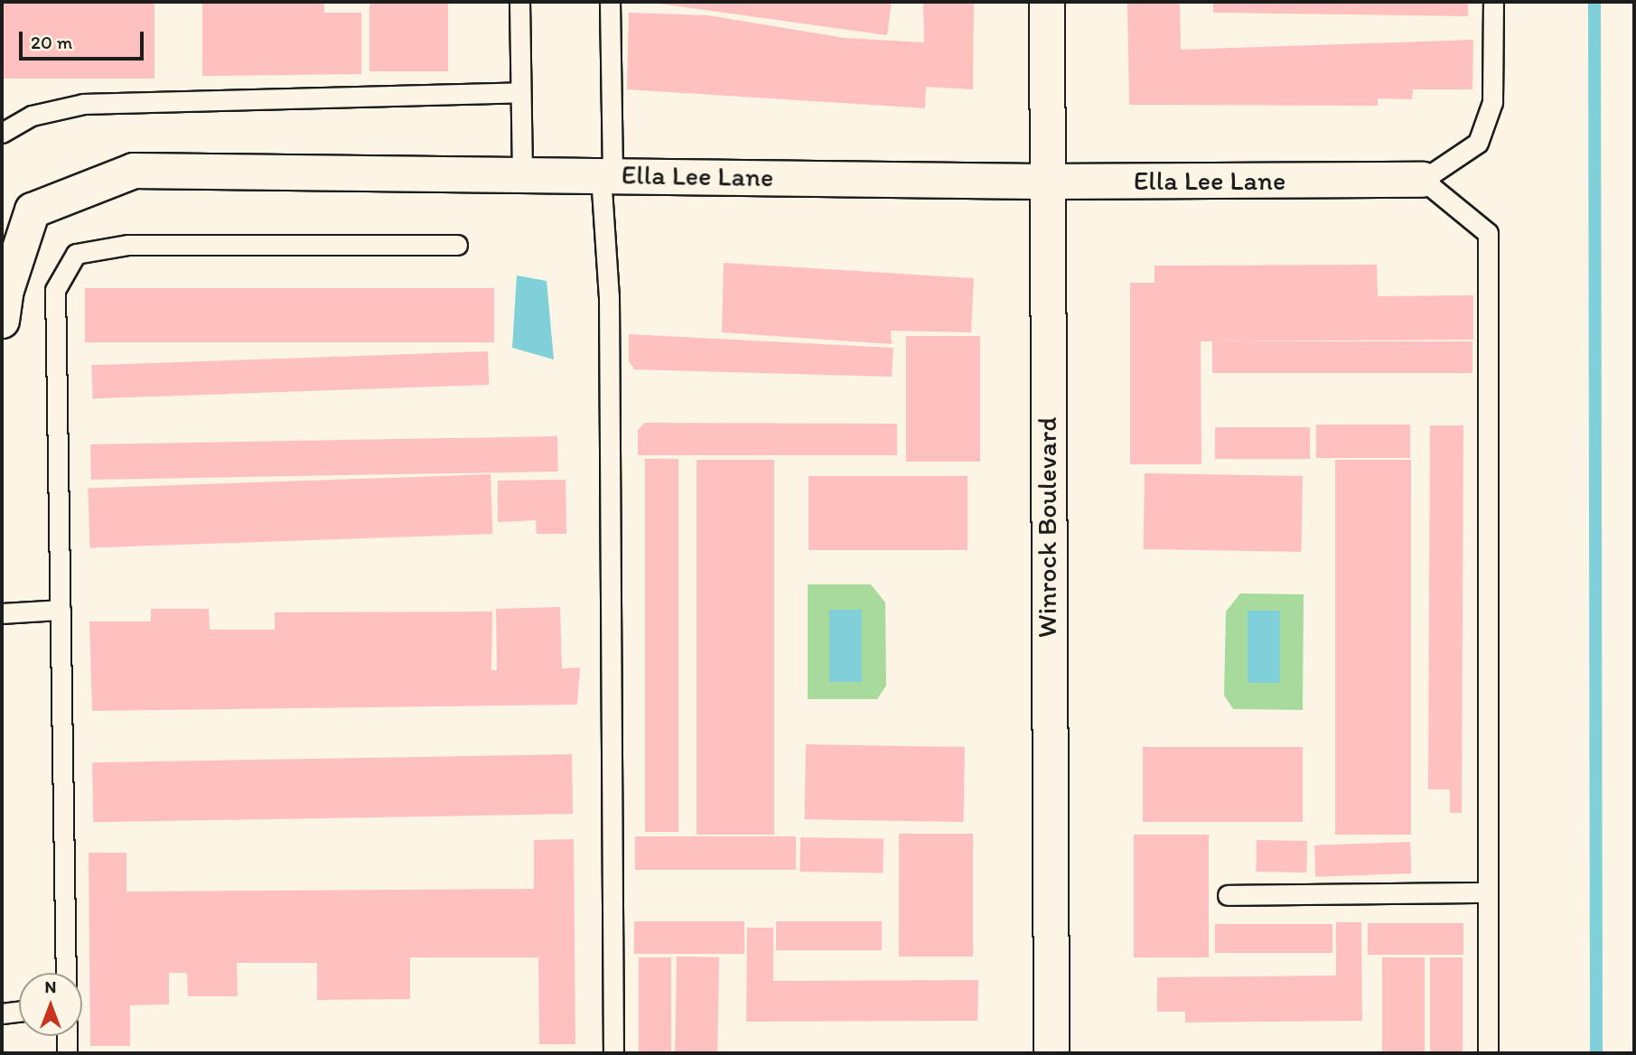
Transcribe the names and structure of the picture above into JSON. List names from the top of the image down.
{
  "streets": {
    "street": ["Ella Lee Lane", "Winrock Boulevard"]
  },
  "crossings": [
    ["Ella Lee Lane", "Winrock Boulevard"]
  ],
  "scale_bar": "20 m",
  "north": "top"
}
